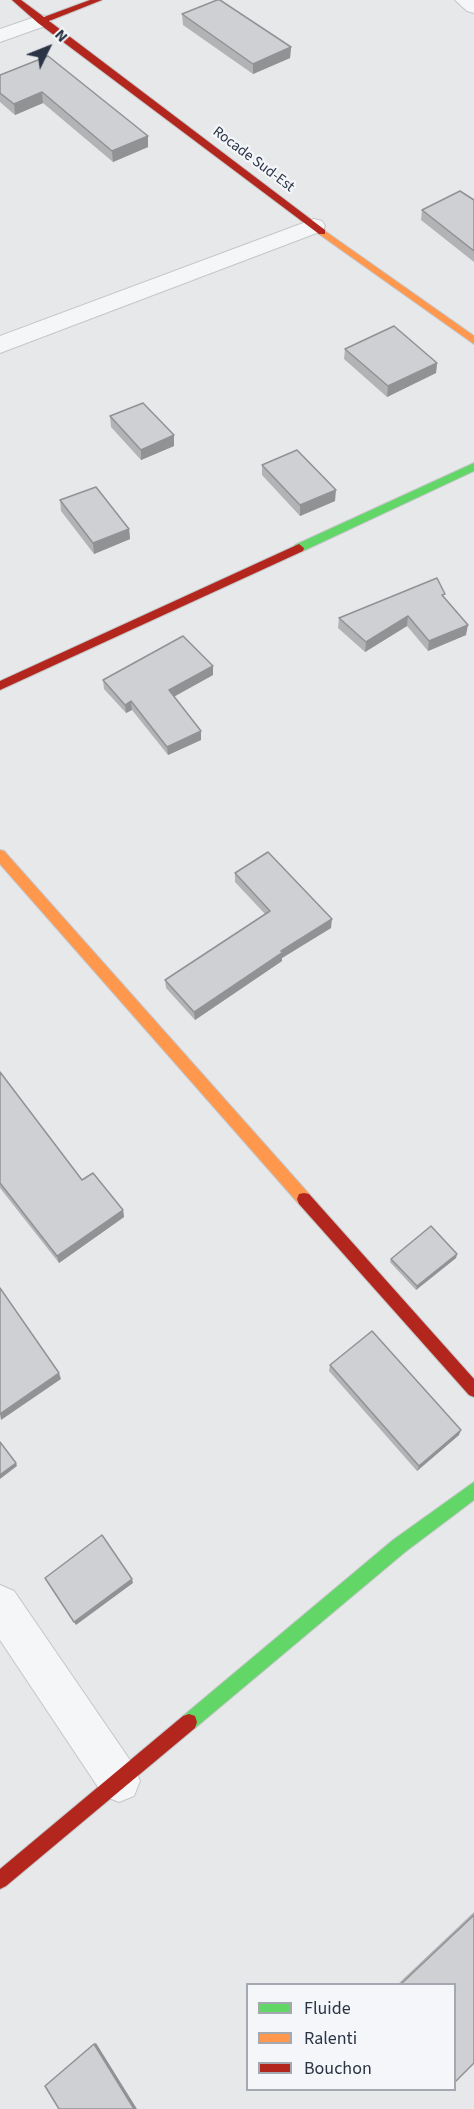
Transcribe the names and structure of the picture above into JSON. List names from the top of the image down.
{
  "streets": {
    "street": ["Rocade Sud-Est"]
  },
  "legend": ["Fluide", "Ralenti", "Bouchon"],
  "north": "top right"
}
